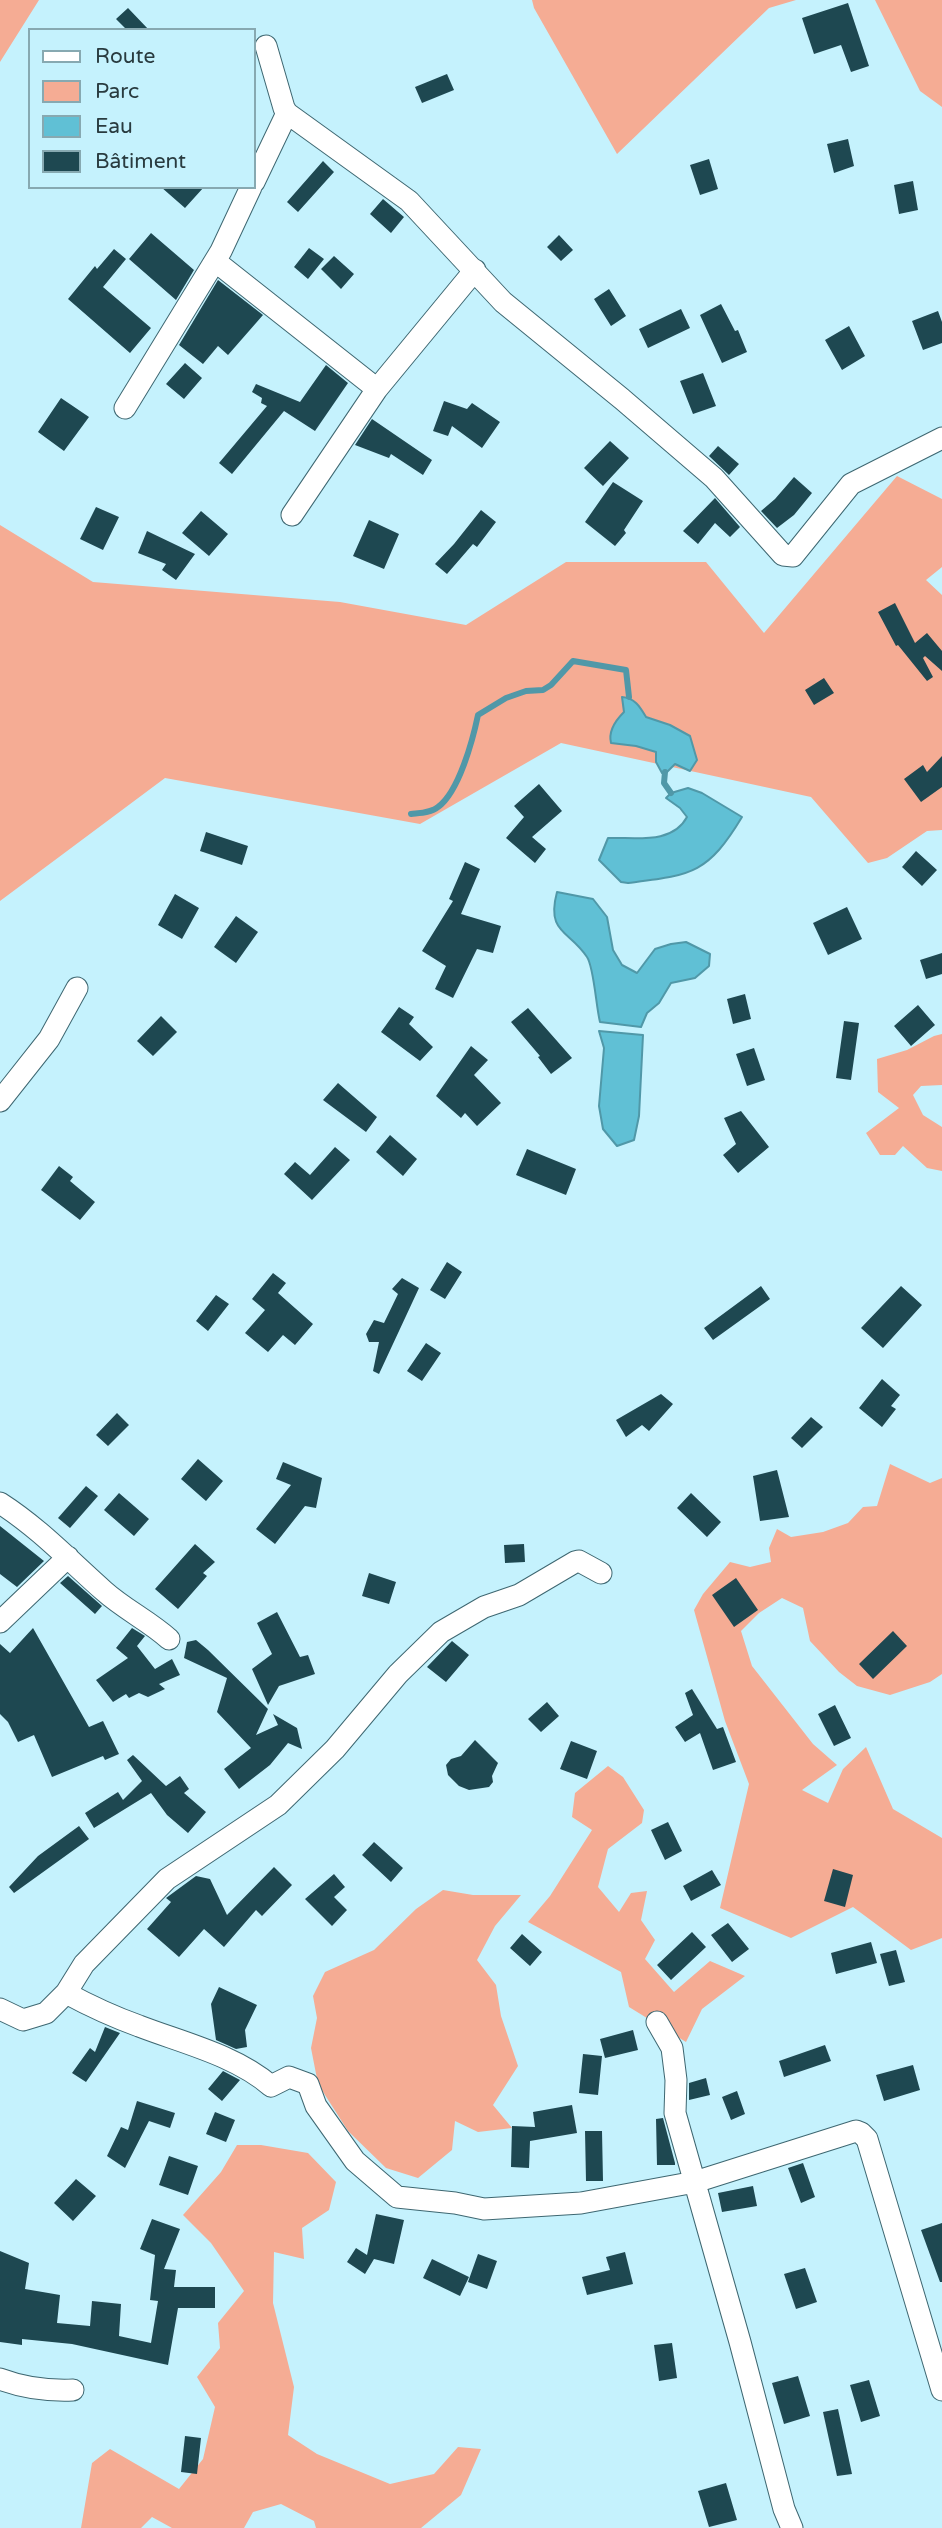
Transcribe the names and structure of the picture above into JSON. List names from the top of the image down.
{
  "legend": [
    "Route",
    "Parc",
    "Eau",
    "Bâtiment"
  ]
}
